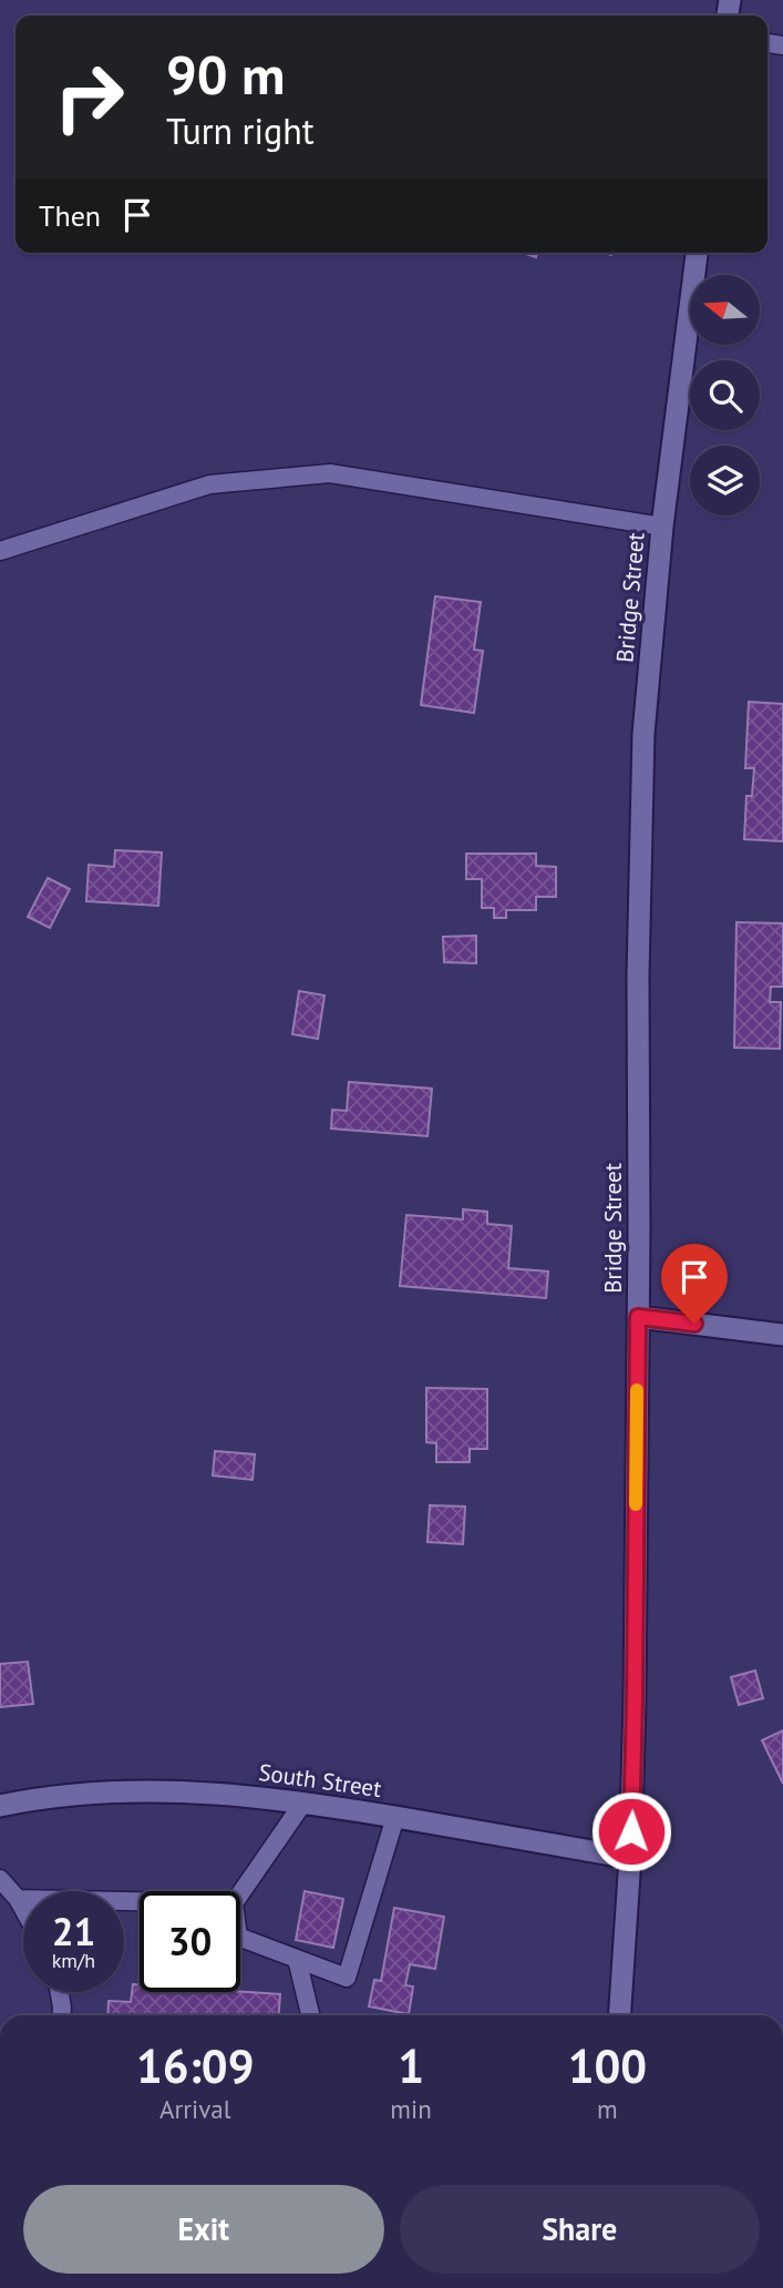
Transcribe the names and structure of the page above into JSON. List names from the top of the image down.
{
  "streets": {
    "street": ["Bridge Street", "South Street"]
  },
  "crossings": [
    ["Bridge Street", "South Street"]
  ],
  "north": "left",
  "page": {
    "turn": ["90 m", "Turn right"],
    "then": "Then",
    "speed": "21 km/h",
    "limit": "30",
    "eta": [
      "16:09",
      "Arrival",
      "1",
      "min",
      "100",
      "m"
    ],
    "buttons": ["Exit", "Share"]
  }
}
